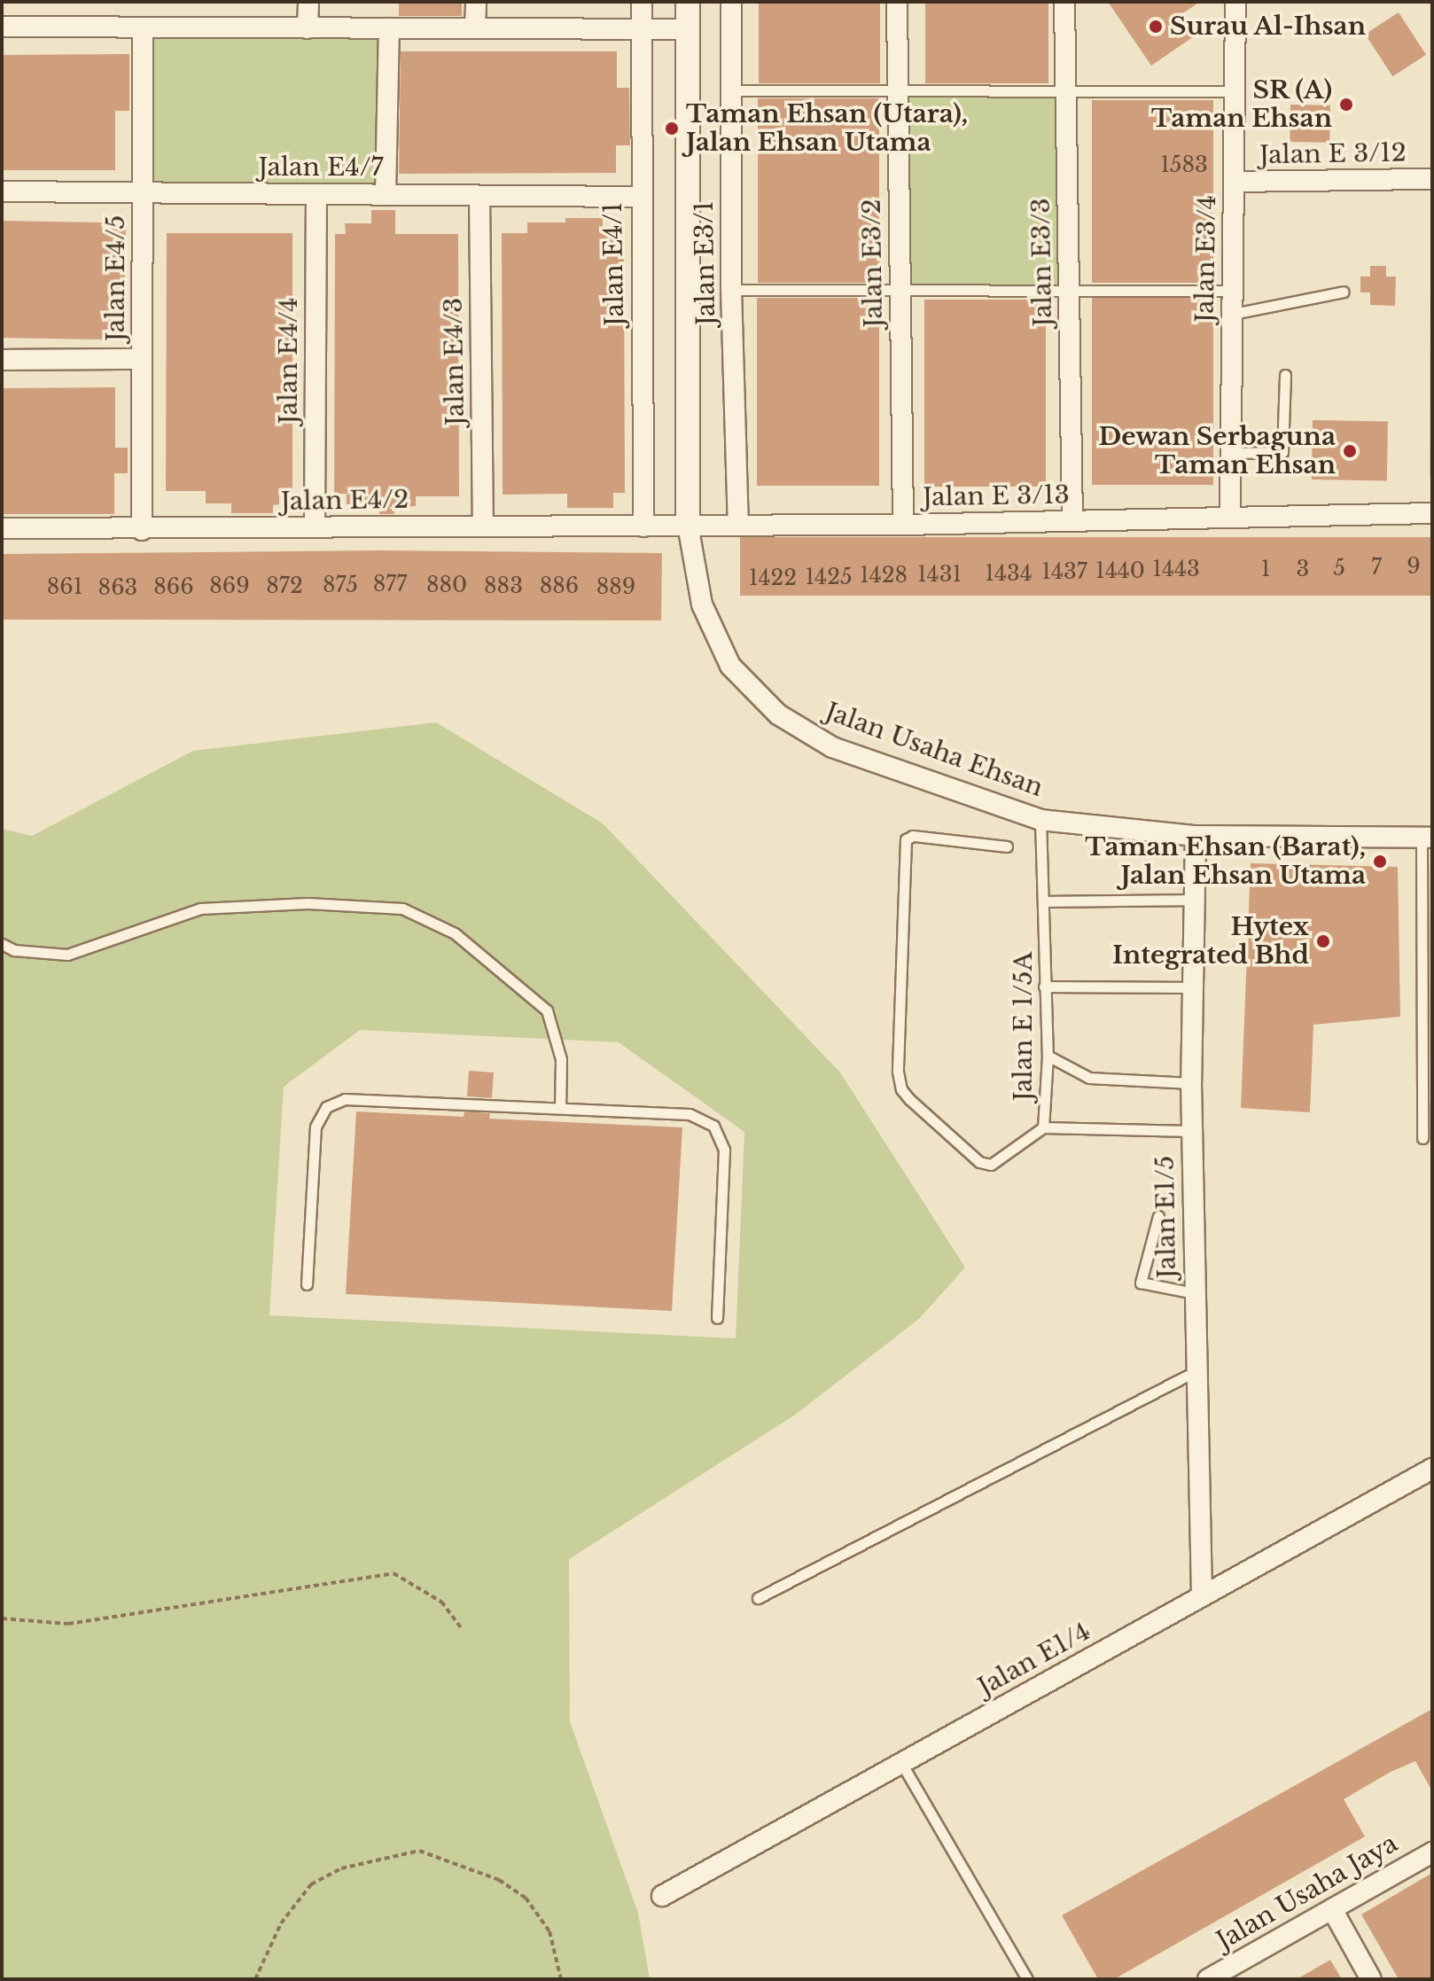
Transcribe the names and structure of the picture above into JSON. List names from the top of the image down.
{
  "streets": {
    "street": [
      "Jalan E 3/12",
      "Jalan E4/7",
      "Jalan E3/4",
      "Jalan E3/3",
      "Jalan E3/1",
      "Jalan E3/2",
      "Jalan E4/1",
      "Jalan E4/5",
      "Jalan E4/4",
      "Jalan E4/3",
      "Jalan E 3/13",
      "Jalan E4/2",
      "Jalan Usaha Ehsan",
      "Jalan E1/5",
      "Jalan E1/4",
      "Jalan Usaha Jaya"
    ],
    "lane": ["Jalan E 1/5A"]
  },
  "crossings": [
    ["Jalan E 3/12", "Jalan E3/4"],
    ["Jalan E4/7", "Jalan E4/1"],
    ["Jalan E4/7", "Jalan E4/5"],
    ["Jalan E4/7", "Jalan E4/4"],
    ["Jalan E4/7", "Jalan E4/3"],
    ["Jalan E3/4", "Jalan E 3/13"],
    ["Jalan E3/3", "Jalan E 3/13"],
    ["Jalan E3/1", "Jalan E 3/13"],
    ["Jalan E3/2", "Jalan E 3/13"],
    ["Jalan E4/1", "Jalan E4/2"],
    ["Jalan E4/5", "Jalan E4/2"],
    ["Jalan E4/4", "Jalan E4/2"],
    ["Jalan E4/3", "Jalan E4/2"],
    ["Jalan E 3/13", "Jalan E4/2"],
    ["Jalan E 3/13", "Jalan Usaha Ehsan"],
    ["Jalan E4/2", "Jalan Usaha Ehsan"],
    ["Jalan Usaha Ehsan", "Jalan E 1/5A"],
    ["Jalan Usaha Ehsan", "Jalan E1/5"],
    ["Jalan E 1/5A", "Jalan E1/5"],
    ["Jalan E1/5", "Jalan E1/4"]
  ],
  "places": [
    "Surau Al-Ihsan",
    "SR (A) Taman Ehsan",
    "Taman Ehsan (Utara), Jalan Ehsan Utama",
    "Dewan Serbaguna Taman Ehsan",
    "Taman Ehsan (Barat), Jalan Ehsan Utama",
    "Hytex Integrated Bhd"
  ],
  "house_numbers": [
    "1583",
    "9",
    "7",
    "5",
    "1443",
    "1",
    "3",
    "1440",
    "1437",
    "1434",
    "1431",
    "1428",
    "1425",
    "1422",
    "877",
    "875",
    "880",
    "869",
    "872",
    "883",
    "886",
    "861",
    "866",
    "889",
    "863"
  ]
}
